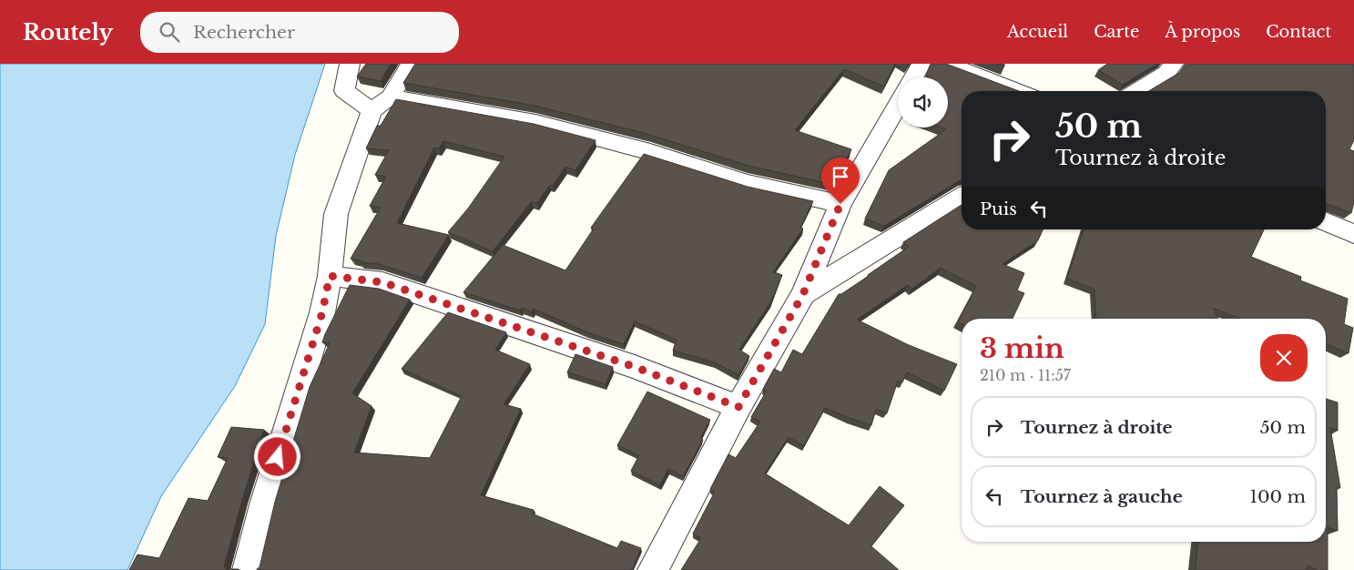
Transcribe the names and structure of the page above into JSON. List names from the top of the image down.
{
  "page": {
    "header": "Routely",
    "search": "Rechercher",
    "nav": [
      "Accueil",
      "Carte",
      "À propos",
      "Contact"
    ],
    "turn": ["50 m", "Tournez à droite"],
    "then": "Puis",
    "heading": ["3 min", "210 m · 11:57"],
    "list": [
      {
        "name": "Tournez à droite",
        "value": "50 m"
      },
      {
        "name": "Tournez à gauche",
        "value": "100 m"
      }
    ]
  }
}
